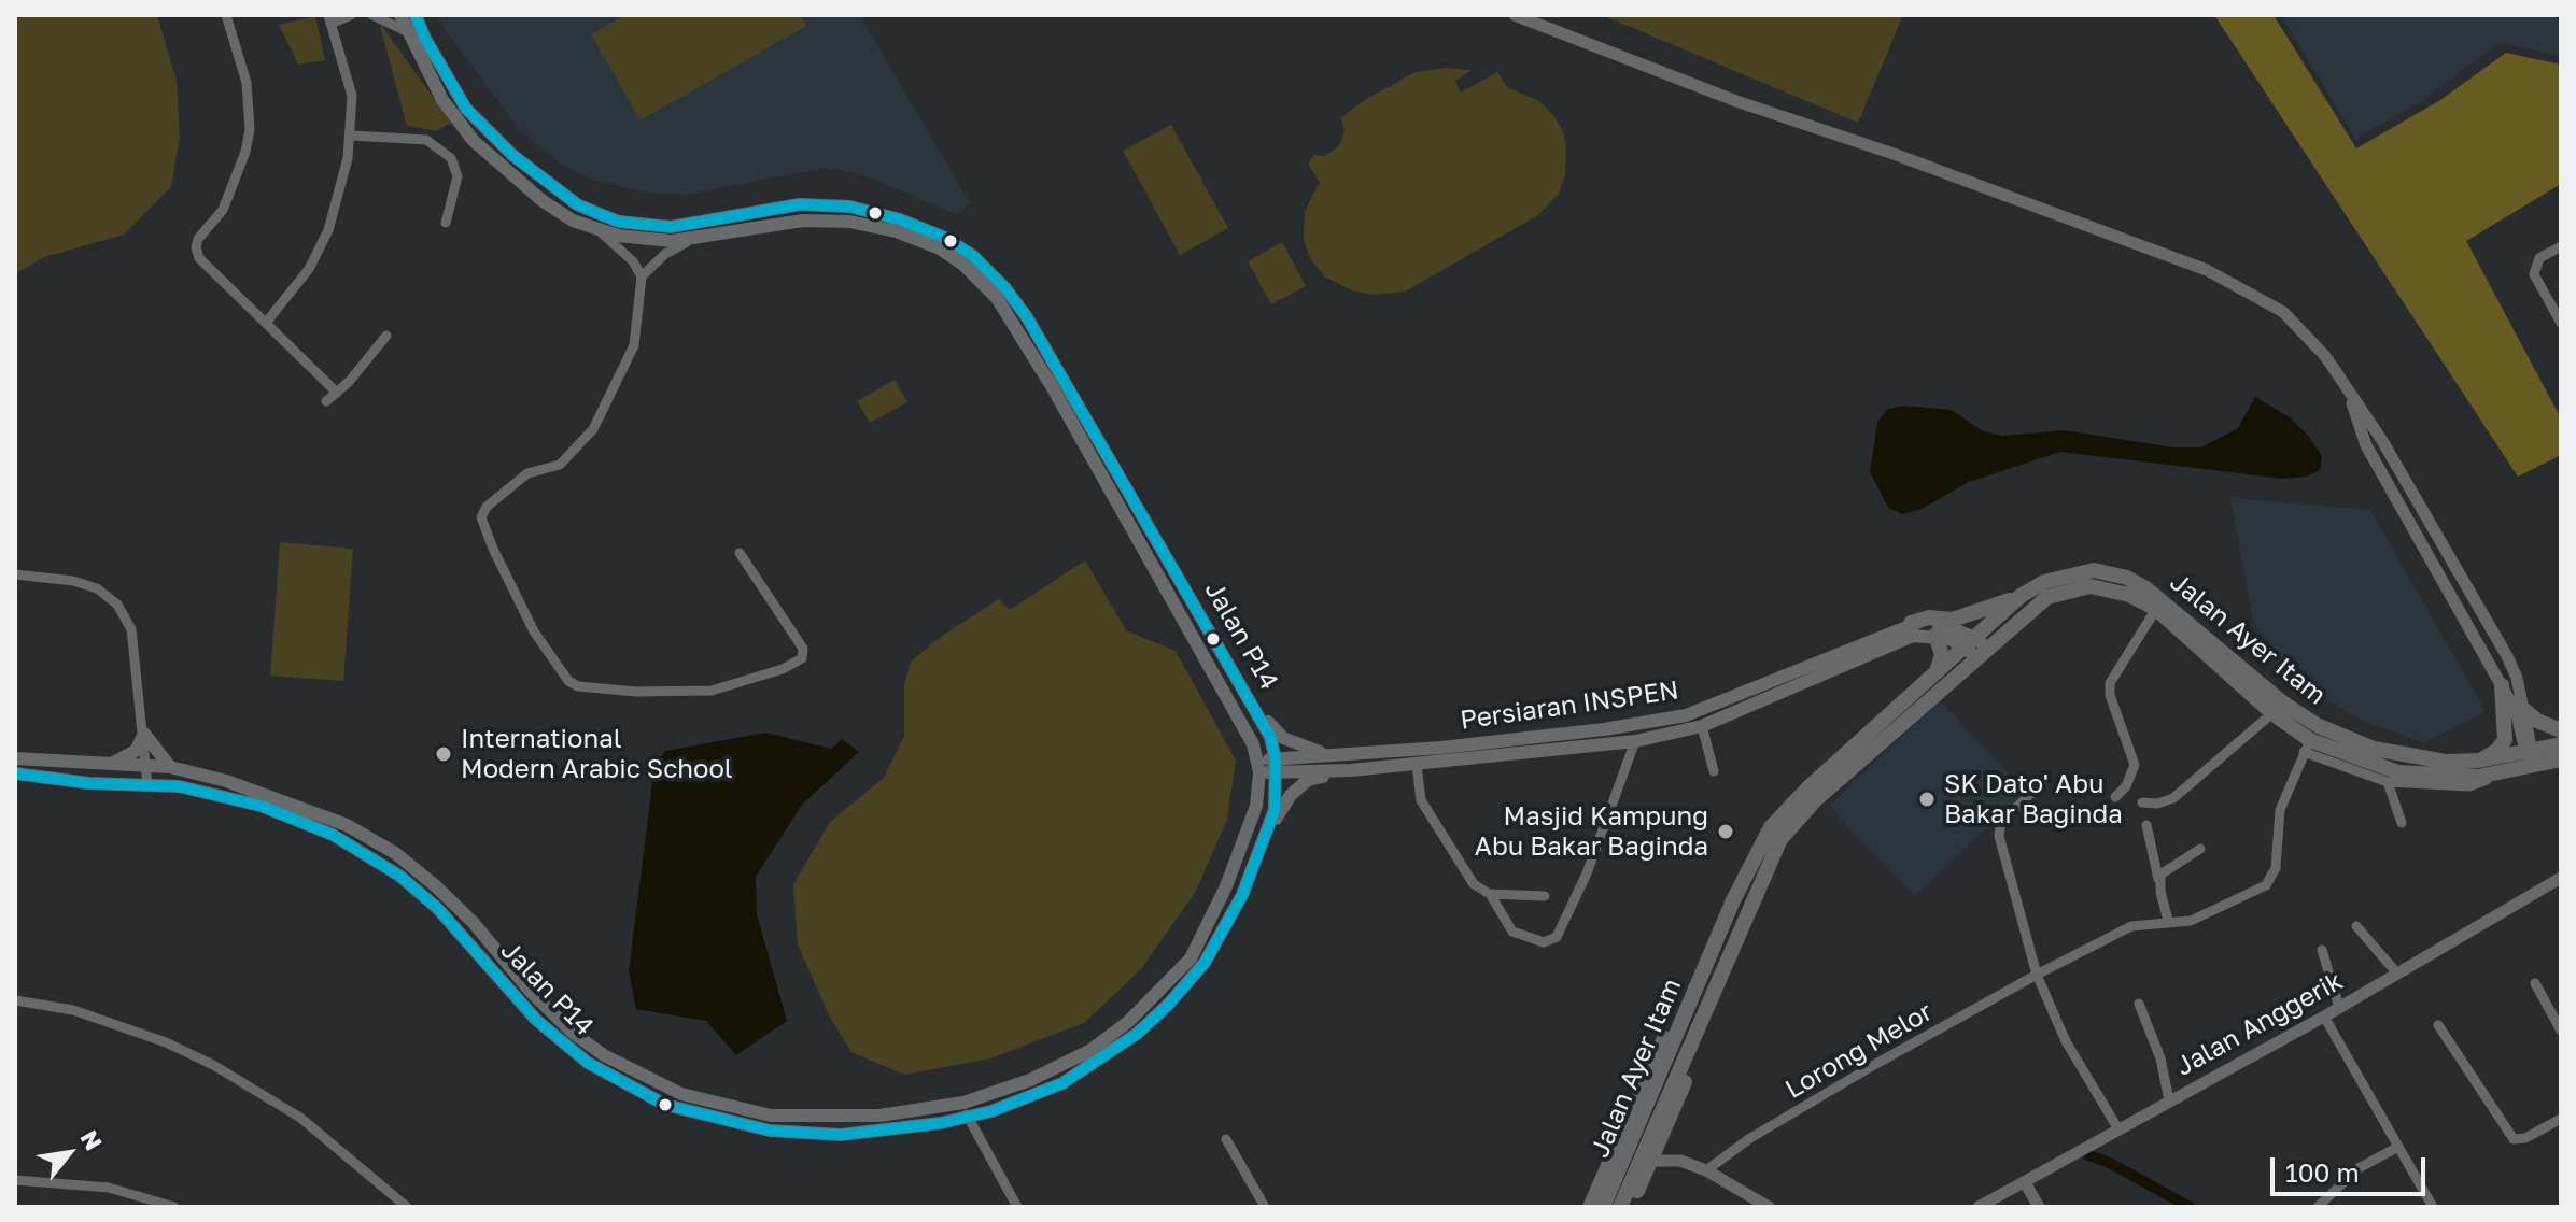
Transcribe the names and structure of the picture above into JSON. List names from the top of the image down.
{
  "streets": {
    "main road": ["Jalan P14", "Jalan Ayer Itam", "Persiaran INSPEN"],
    "street": ["Jalan Anggerik", "Lorong Melor"]
  },
  "crossings": [
    ["Jalan P14", "Persiaran INSPEN"],
    ["Jalan Ayer Itam", "Lorong Melor"]
  ],
  "places": ["International Modern Arabic School", "SK Dato' Abu Bakar Baginda", "Masjid Kampung Abu Bakar Baginda"],
  "scale_bar": "100 m",
  "north": "top right"
}
